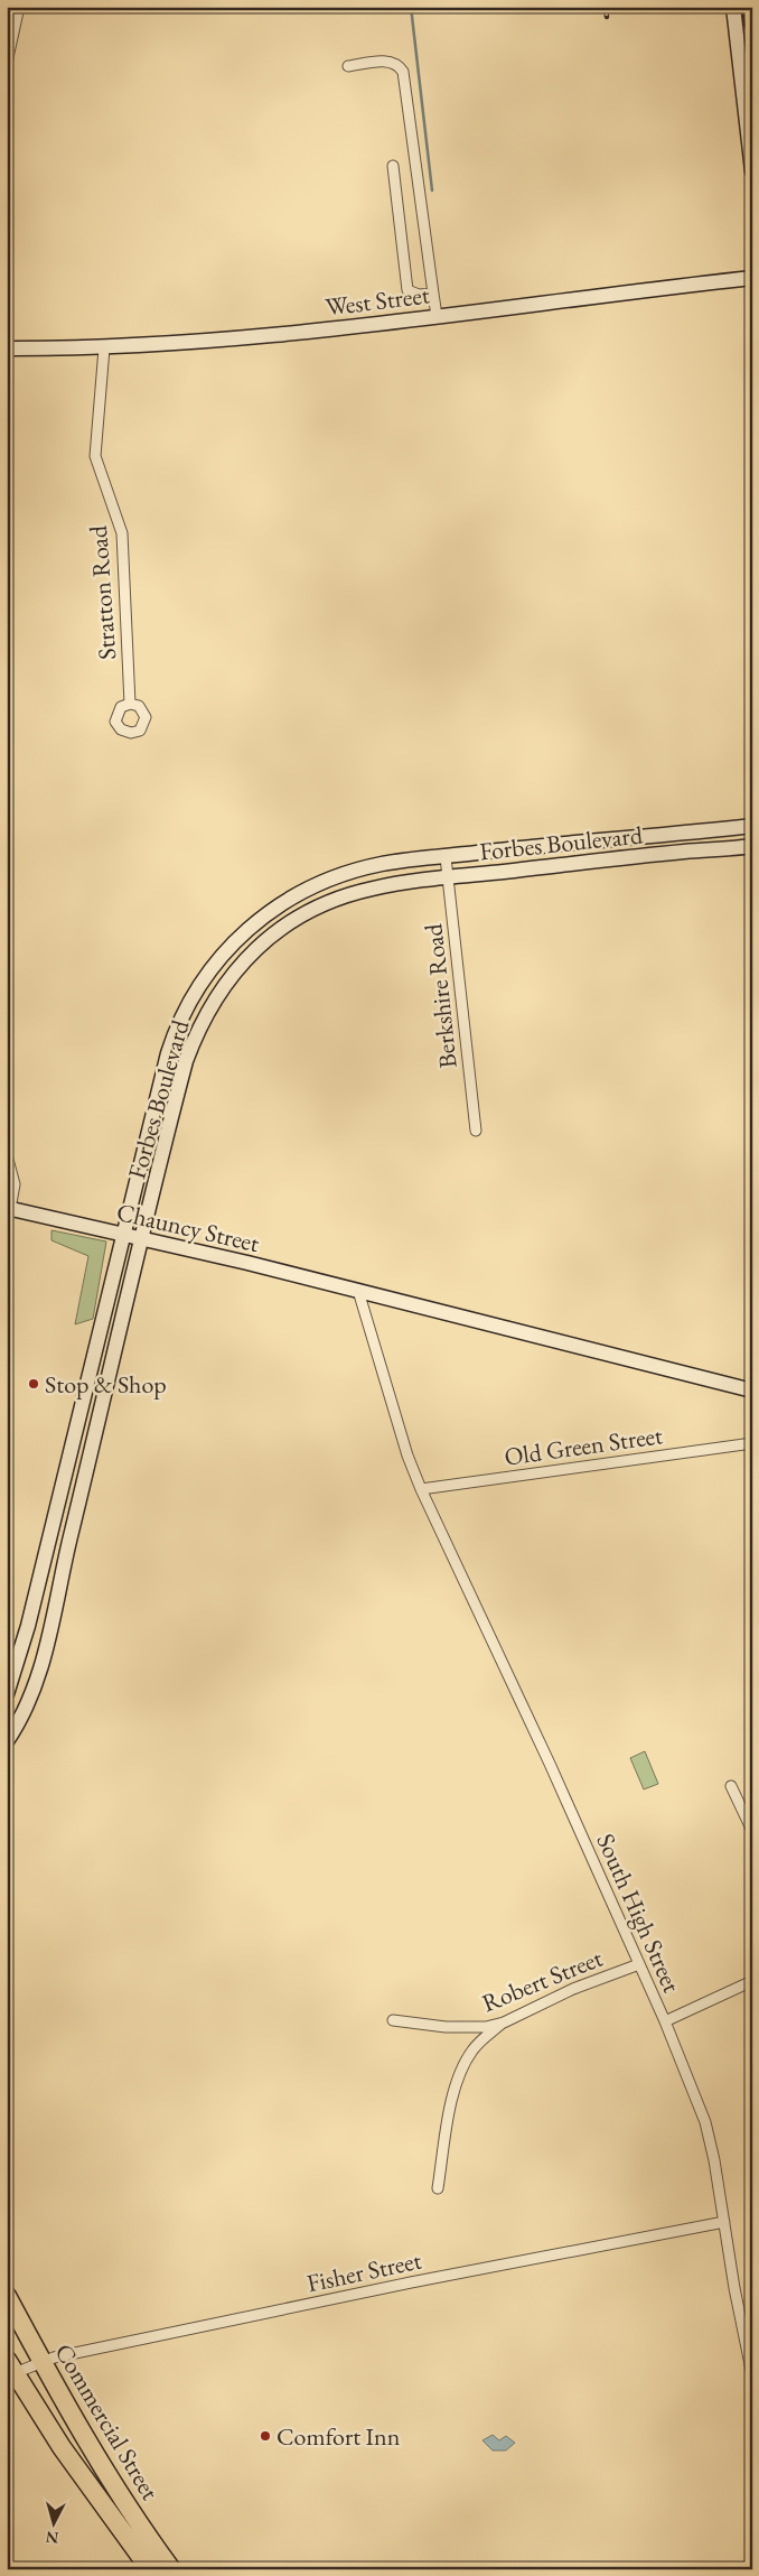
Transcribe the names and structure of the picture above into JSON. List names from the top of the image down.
{
  "streets": {
    "highway": ["Commercial Street"],
    "street": [
      "West Street",
      "Stratton Road",
      "Forbes Boulevard",
      "Berkshire Road",
      "Chauncy Street",
      "Old Green Street",
      "South High Street",
      "Robert Street",
      "Fisher Street"
    ]
  },
  "crossings": [
    ["West Street", "Stratton Road"],
    ["Forbes Boulevard", "Berkshire Road"],
    ["Forbes Boulevard", "Chauncy Street"],
    ["Old Green Street", "South High Street"],
    ["South High Street", "Robert Street"],
    ["South High Street", "Fisher Street"],
    ["Fisher Street", "Commercial Street"]
  ],
  "places": ["Stop & Shop", "Comfort Inn"],
  "north": "bottom"
}
